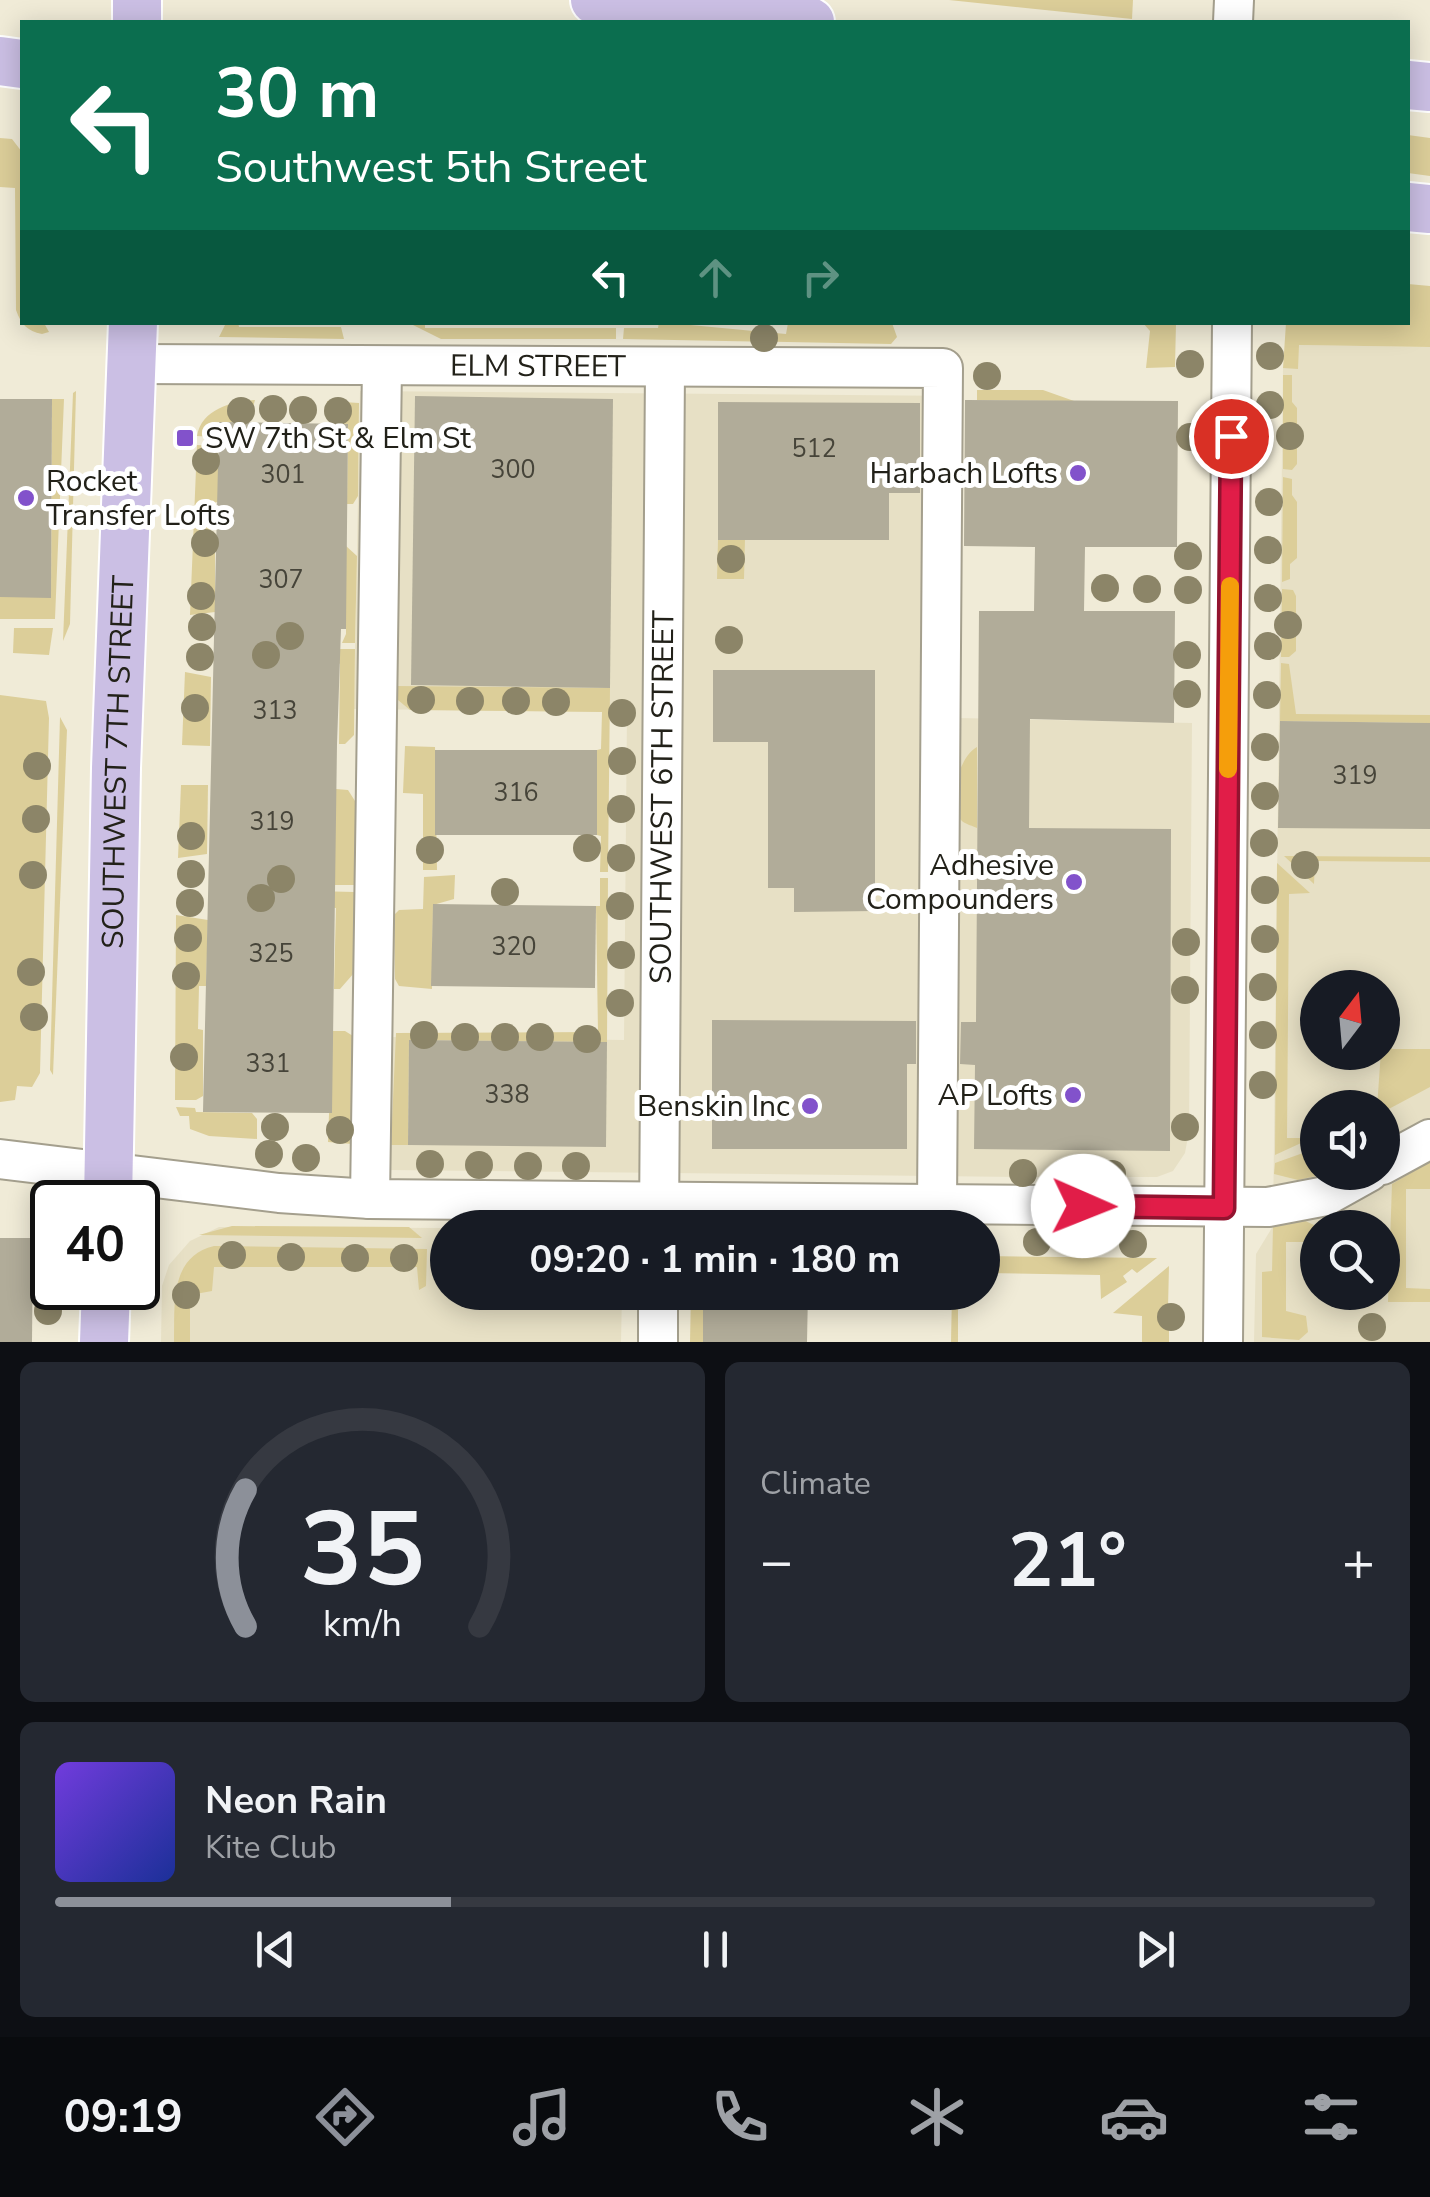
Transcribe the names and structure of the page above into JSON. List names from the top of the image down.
{
  "streets": {
    "main road": ["SOUTHWEST 7TH STREET"],
    "street": ["ELM STREET", "SOUTHWEST 6TH STREET"]
  },
  "crossings": [
    ["ELM STREET", "SOUTHWEST 7TH STREET"],
    ["ELM STREET", "SOUTHWEST 6TH STREET"]
  ],
  "places": {
    "transit": ["SW 7th St & Elm St"],
    "other": [
      "Harbach Lofts",
      "Rocket Transfer Lofts",
      "Adhesive Compounders",
      "AP Lofts",
      "Benskin Inc"
    ]
  },
  "house_numbers": [
    "512",
    "300",
    "301",
    "307",
    "313",
    "319",
    "316",
    "319",
    "320",
    "325",
    "331",
    "338"
  ],
  "north": "top",
  "page": {
    "turn": ["30 m", "Southwest 5th Street"],
    "limit": "40",
    "trip": "09:20 · 1 min · 180 m",
    "tile": "Climate",
    "heat": ["−", "21°", "+"],
    "song": ["Neon Rain", "Kite Club"],
    "tabs": "09:19",
    "gauge": ["35", "km/h"]
  }
}
